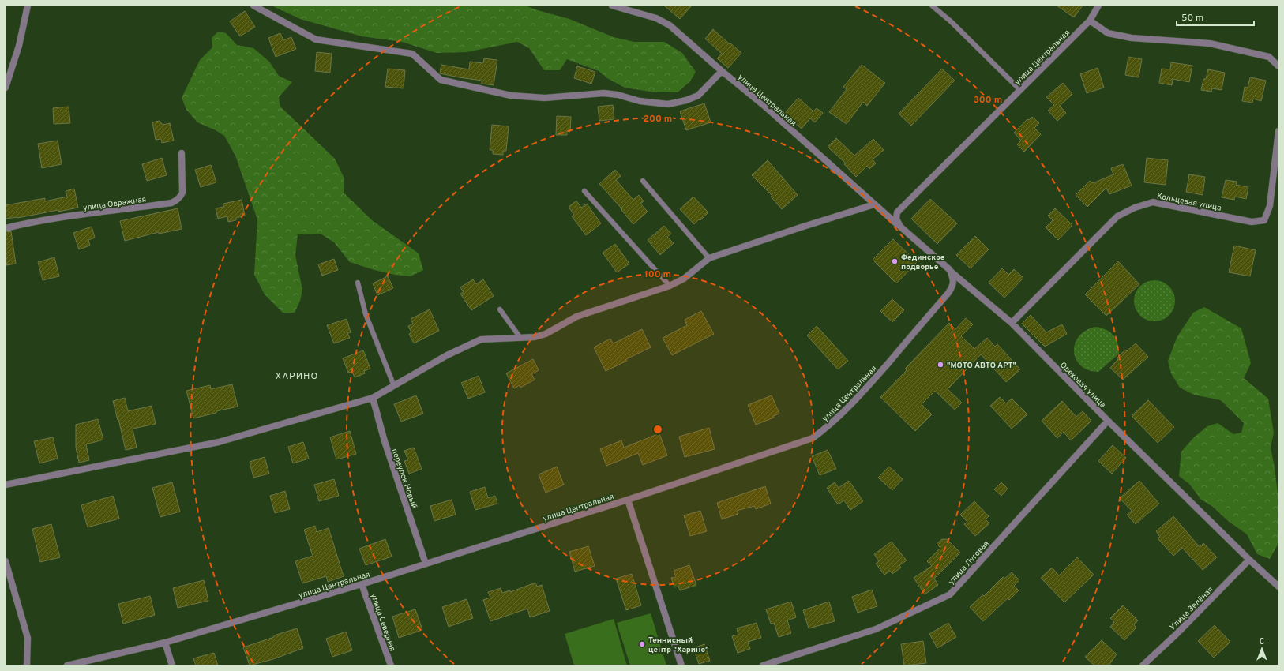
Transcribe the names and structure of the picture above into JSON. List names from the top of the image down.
{
  "streets": {
    "street": [
      "улица Центральная",
      "Кольцевая улица",
      "улица Овражная",
      "Ореховая улица",
      "переулок Новый",
      "улица Луговая",
      "Улица Зелёная",
      "улица Северная"
    ]
  },
  "crossings": [
    ["улица Центральная", "Ореховая улица"],
    ["улица Центральная", "переулок Новый"],
    ["улица Центральная", "улица Северная"],
    ["Кольцевая улица", "Ореховая улица"],
    ["Ореховая улица", "улица Луговая"],
    ["Ореховая улица", "Улица Зелёная"]
  ],
  "districts": ["ХАРИНО"],
  "places": ["Фединское подворье", "\"МОТО АВТО АРТ\"", "Теннисный центр \"Харино\""],
  "scale_bar": "50 m",
  "north": "top",
  "rings": ["300 m", "200 m", "100 m"]
}
